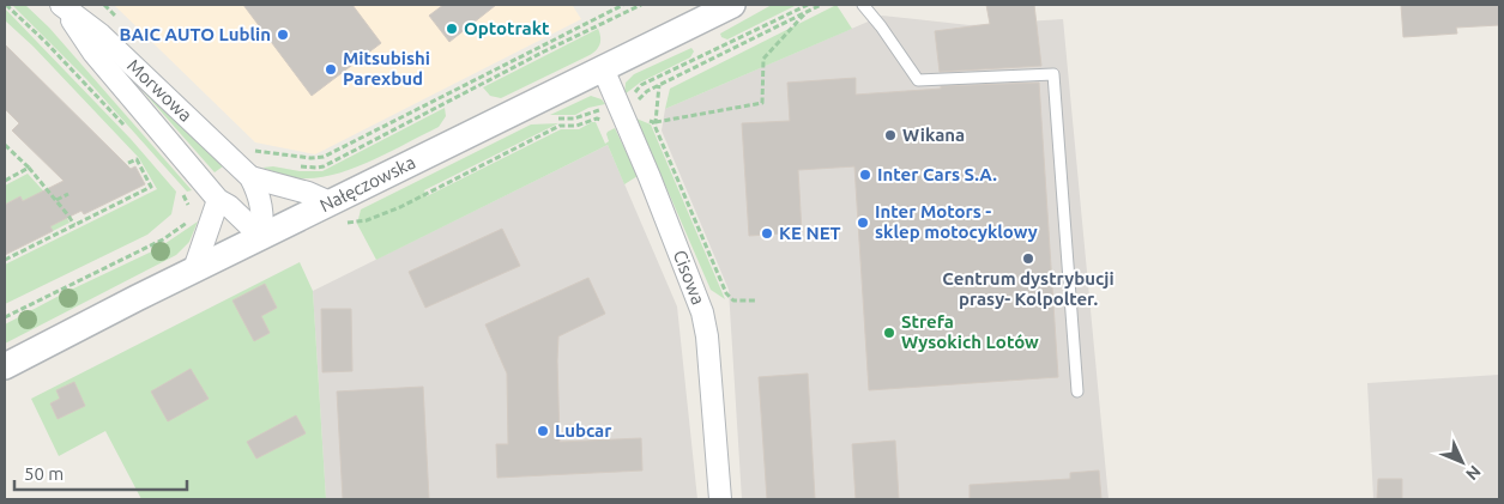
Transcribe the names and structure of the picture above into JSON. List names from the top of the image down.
{
  "streets": {
    "street": ["Morwowa", "Nałęczowska", "Cisowa"]
  },
  "crossings": [
    ["Morwowa", "Nałęczowska"],
    ["Nałęczowska", "Cisowa"]
  ],
  "places": [
    "Optotrakt",
    "BAIC AUTO Lublin",
    "Mitsubishi Parexbud",
    "Wikana",
    "Inter Cars S.A.",
    "Inter Motors - sklep motocyklowy",
    "KE NET",
    "Centrum dystrybucji prasy- Kolpolter.",
    "Strefa Wysokich Lotów",
    "Lubcar"
  ],
  "scale_bar": "50 m",
  "north": "bottom right"
}
